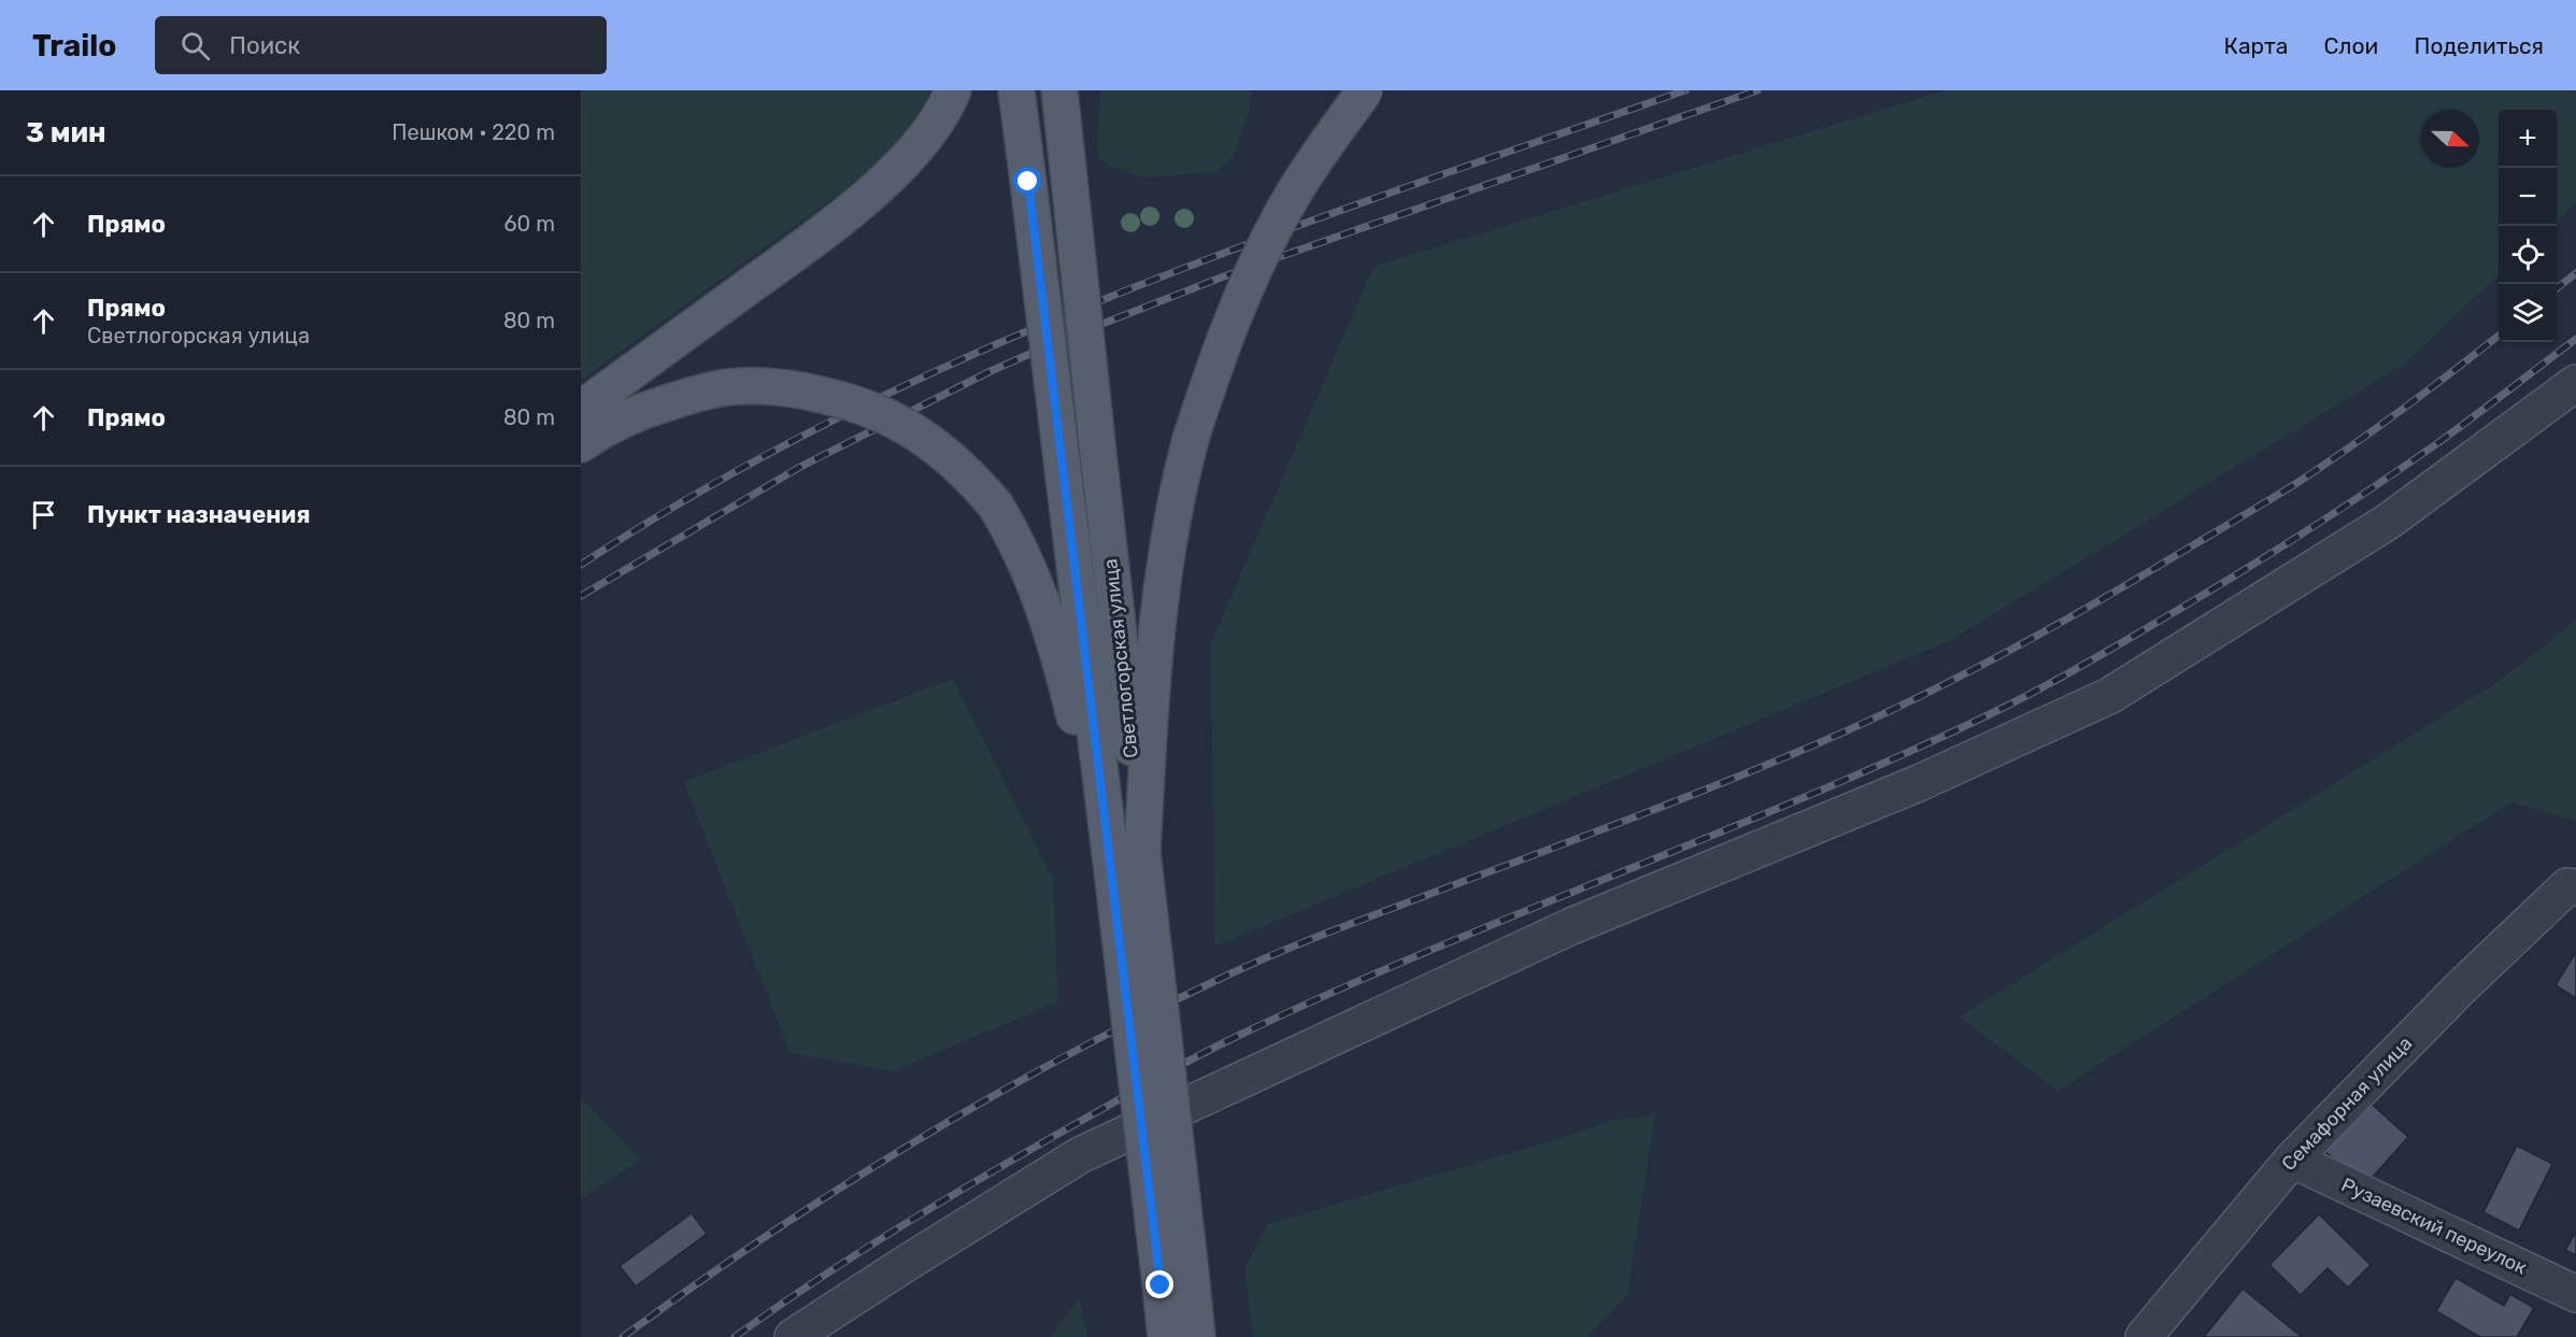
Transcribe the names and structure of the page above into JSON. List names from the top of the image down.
{
  "streets": {
    "main road": ["Светлогорская улица"],
    "street": ["Семафорная улица", "Рузаевский переулок"]
  },
  "crossings": [
    ["Семафорная улица", "Рузаевский переулок"]
  ],
  "north": "right",
  "page": {
    "header": "Trailo",
    "search": "Поиск",
    "nav": ["Карта", "Слои", "Поделиться"],
    "heading": ["3 мин", "Пешком · 220 m"],
    "map_buttons": ["+", "−"],
    "list": [
      ["Прямо", "60 m"],
      ["Прямо", "Светлогорская улица", "80 m"],
      ["Прямо", "80 m"],
      "Пункт назначения"
    ]
  }
}
